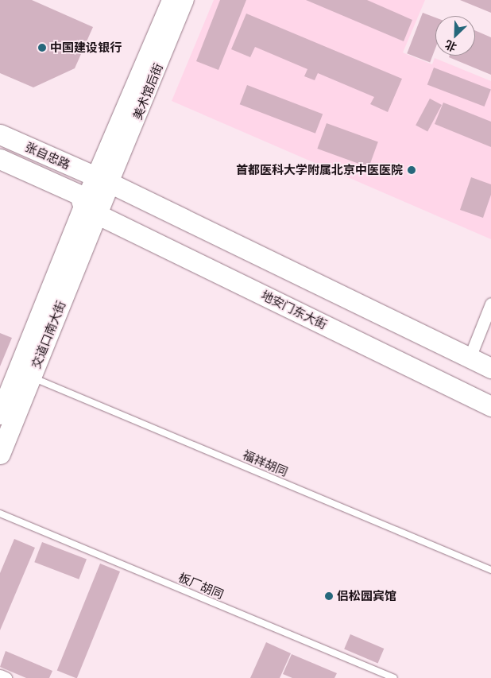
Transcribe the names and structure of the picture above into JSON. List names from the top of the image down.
{
  "streets": {
    "main road": [
      "美术馆后街",
      "张自忠路",
      "地安门东大街",
      "交道口南大街"
    ],
    "lane": ["福祥胡同", "板厂胡同"]
  },
  "crossings": [
    ["美术馆后街", "张自忠路"],
    ["张自忠路", "地安门东大街"],
    ["张自忠路", "交道口南大街"],
    ["地安门东大街", "交道口南大街"],
    ["交道口南大街", "福祥胡同"]
  ],
  "places": ["中国建设银行", "首都医科大学附属北京中医医院", "侣松园宾馆"],
  "north": "bottom left"
}
